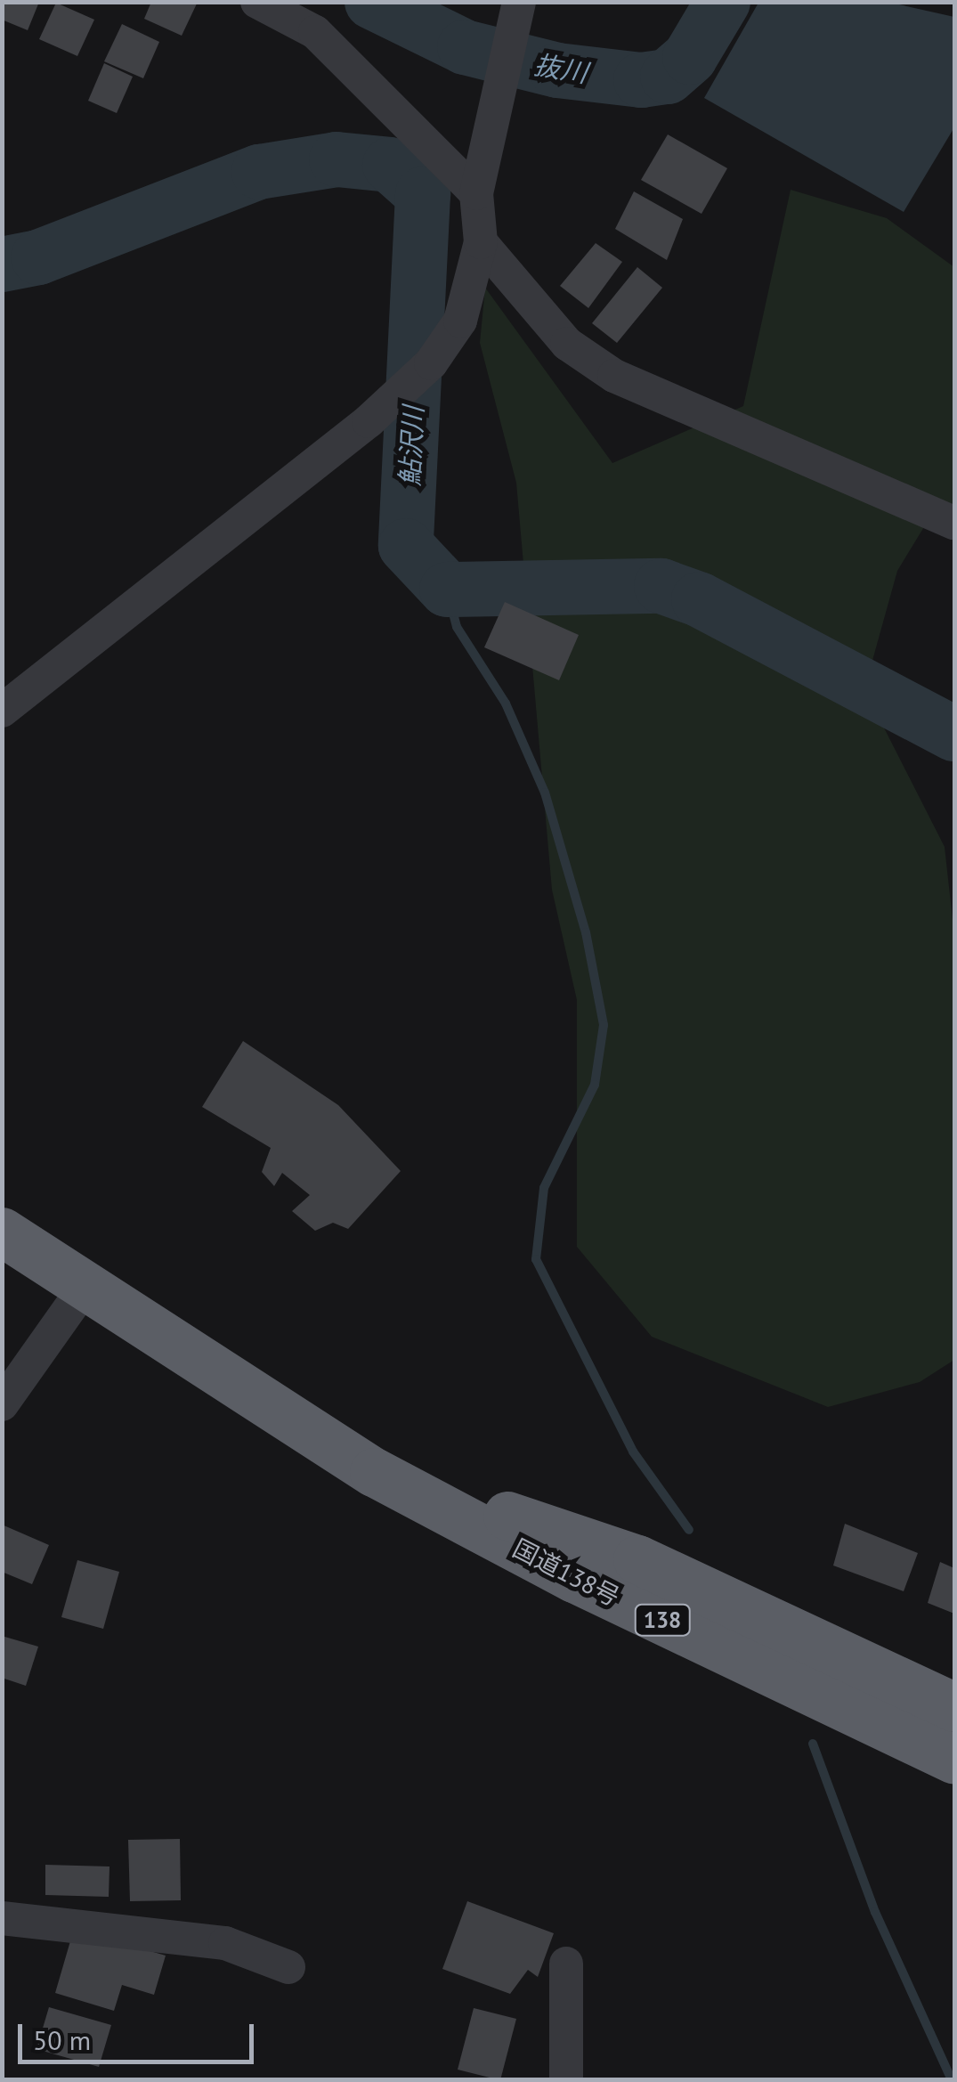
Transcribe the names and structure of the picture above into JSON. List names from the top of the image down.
{
  "streets": {
    "highway": ["国道138号", "138"]
  },
  "water": ["抜川", "鮎沢川"],
  "scale_bar": "50 m"
}
